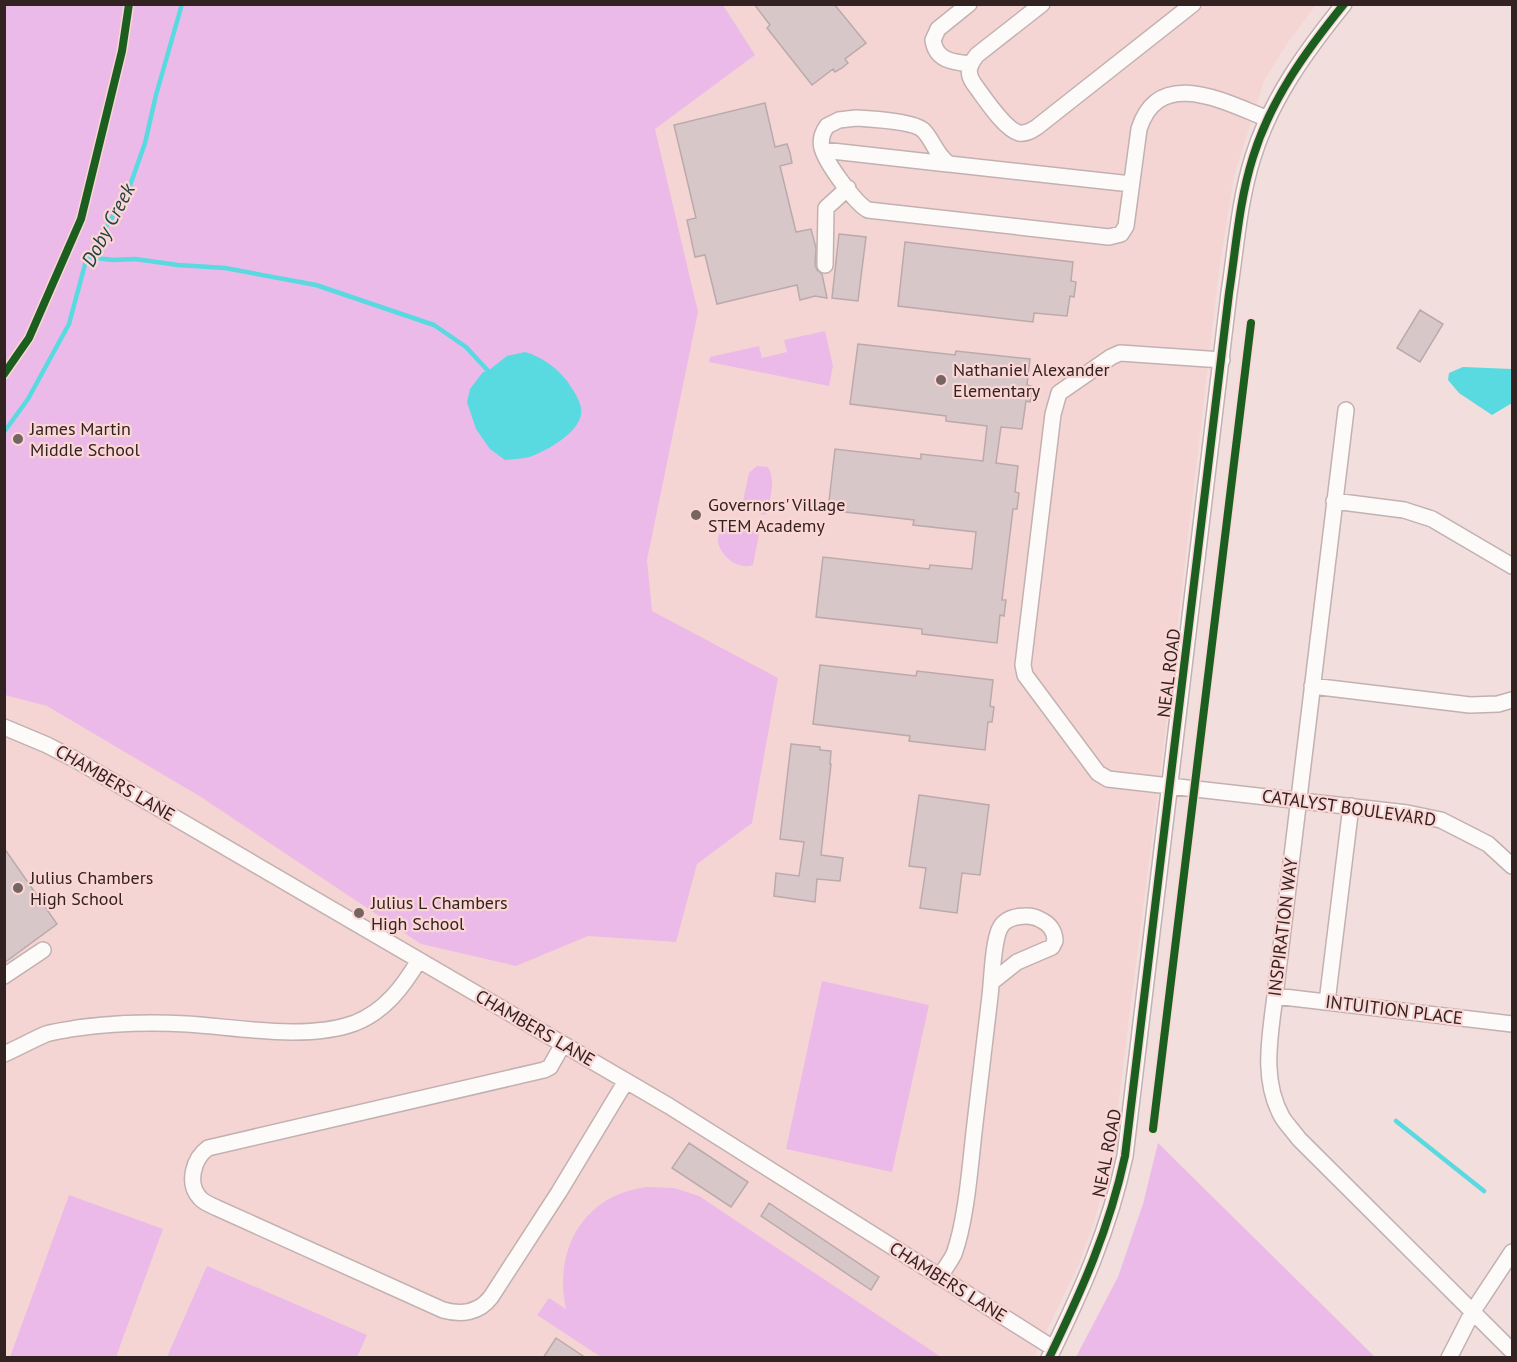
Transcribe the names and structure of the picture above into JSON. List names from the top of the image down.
{
  "streets": {
    "street": [
      "NEAL ROAD",
      "CHAMBERS LANE",
      "CATALYST BOULEVARD",
      "INSPIRATION WAY",
      "INTUITION PLACE"
    ]
  },
  "crossings": [
    ["NEAL ROAD", "CHAMBERS LANE"],
    ["NEAL ROAD", "CATALYST BOULEVARD"],
    ["CATALYST BOULEVARD", "INSPIRATION WAY"],
    ["INSPIRATION WAY", "INTUITION PLACE"]
  ],
  "water": ["Doby Creek"],
  "places": [
    "Nathaniel Alexander Elementary",
    "James Martin Middle School",
    "Governors' Village STEM Academy",
    "Julius Chambers High School",
    "Julius L Chambers High School"
  ]
}
